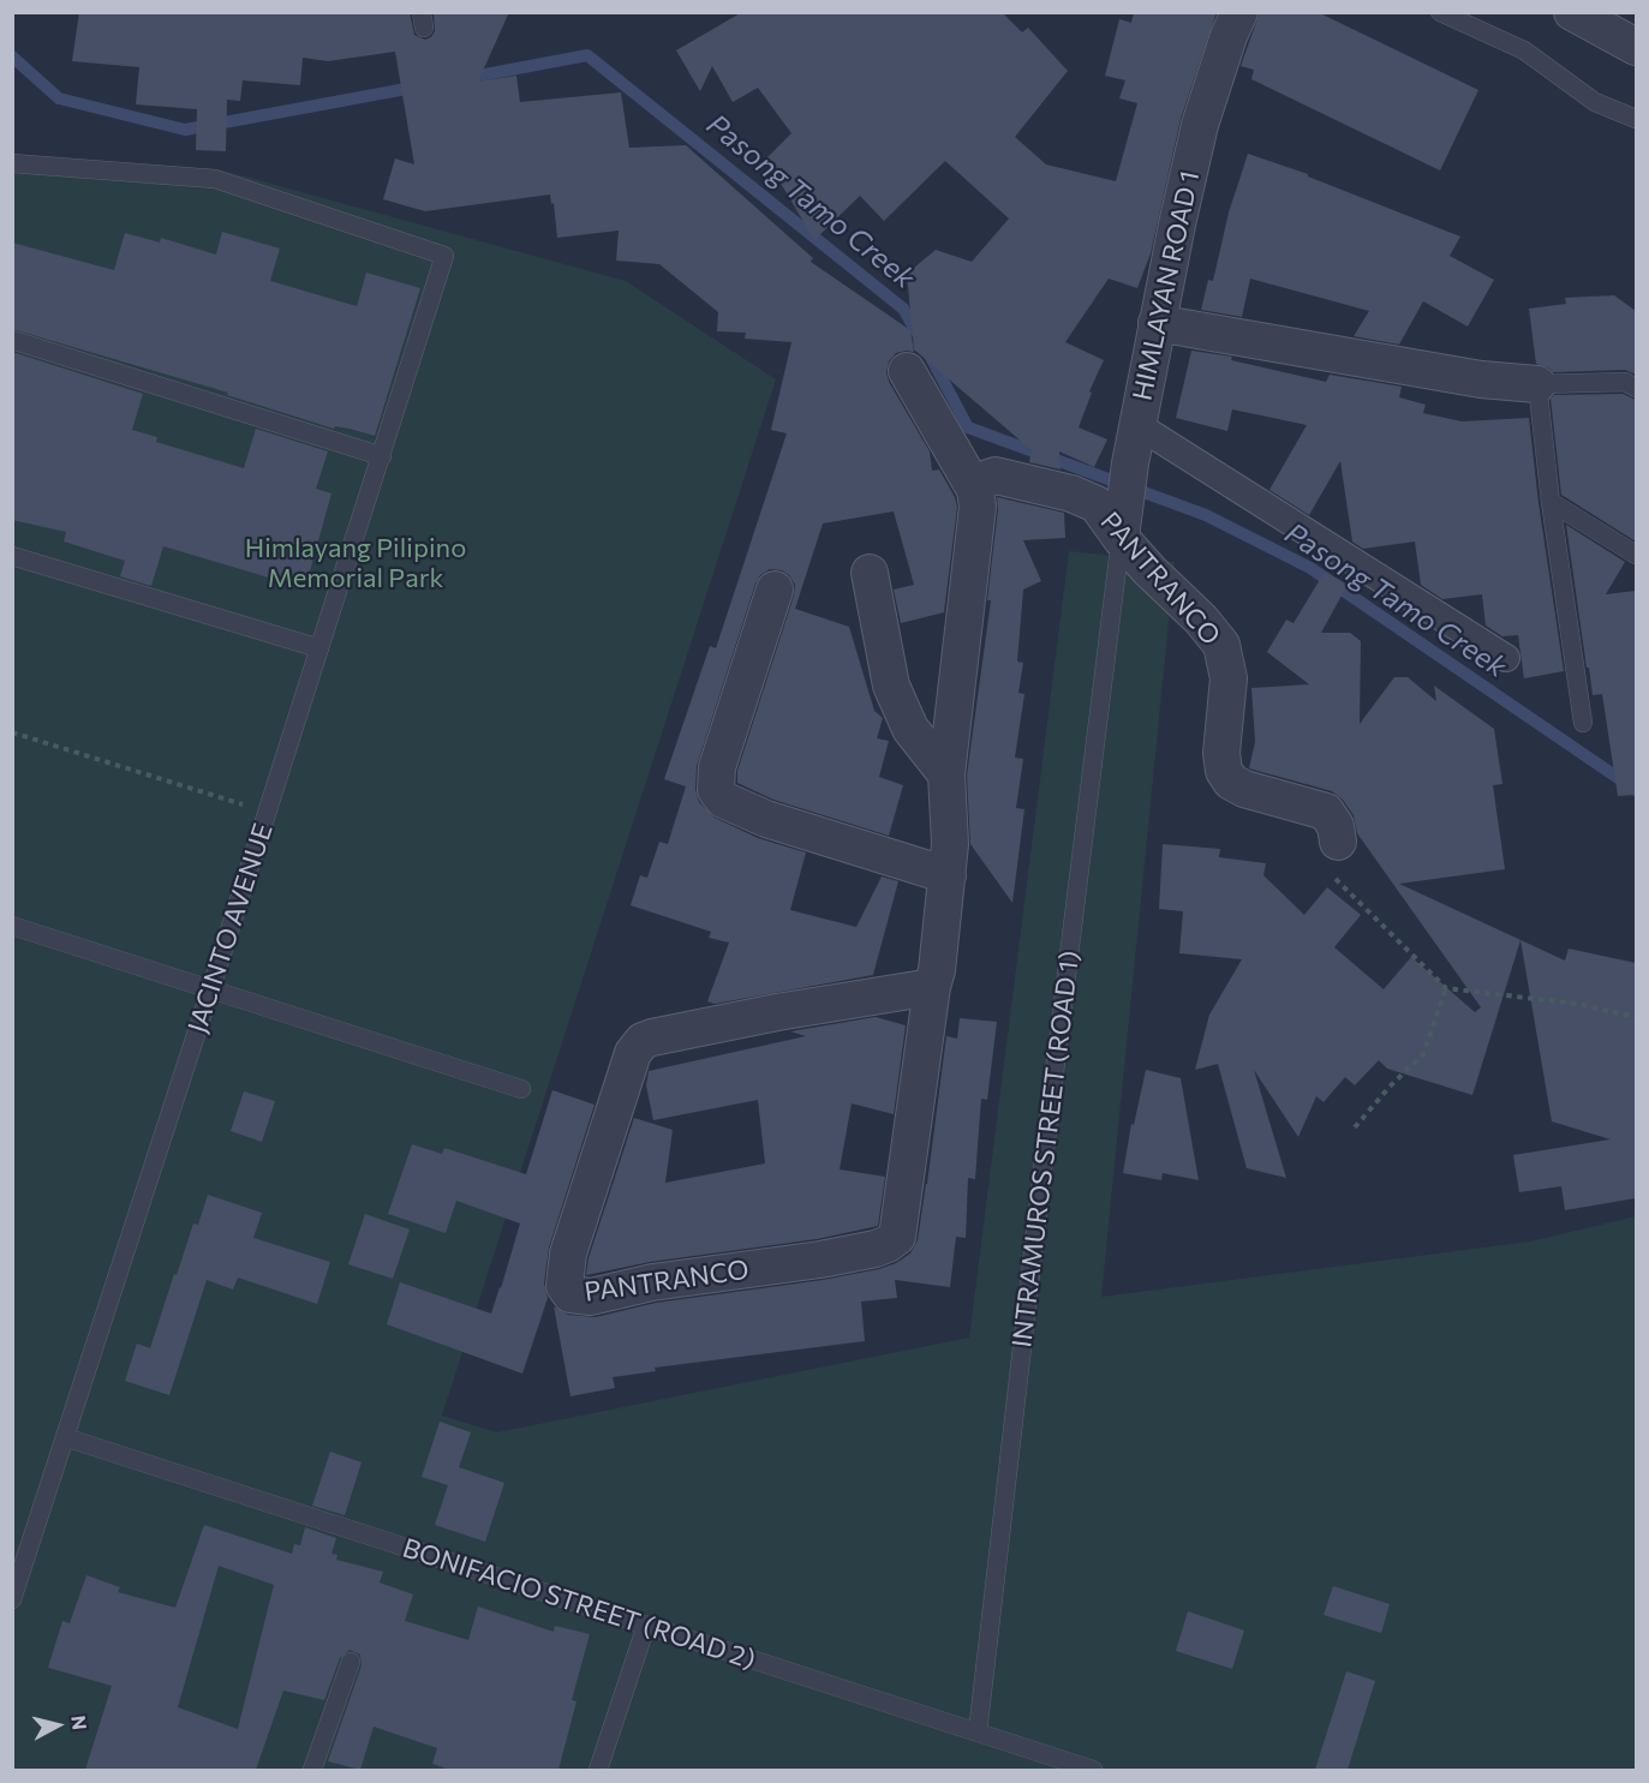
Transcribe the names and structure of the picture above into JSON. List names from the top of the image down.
{
  "streets": {
    "street": ["HIMLAYAN ROAD 1", "PANTRANCO"],
    "lane": ["JACINTO AVENUE", "INTRAMUROS STREET (ROAD 1)", "BONIFACIO STREET (ROAD 2)"]
  },
  "crossings": [
    ["HIMLAYAN ROAD 1", "PANTRANCO"],
    ["HIMLAYAN ROAD 1", "INTRAMUROS STREET (ROAD 1)"],
    ["PANTRANCO", "INTRAMUROS STREET (ROAD 1)"],
    ["JACINTO AVENUE", "BONIFACIO STREET (ROAD 2)"],
    ["INTRAMUROS STREET (ROAD 1)", "BONIFACIO STREET (ROAD 2)"]
  ],
  "water": ["Pasong Tamo Creek"],
  "parks": ["Himlayang Pilipino Memorial Park"],
  "north": "right"
}
